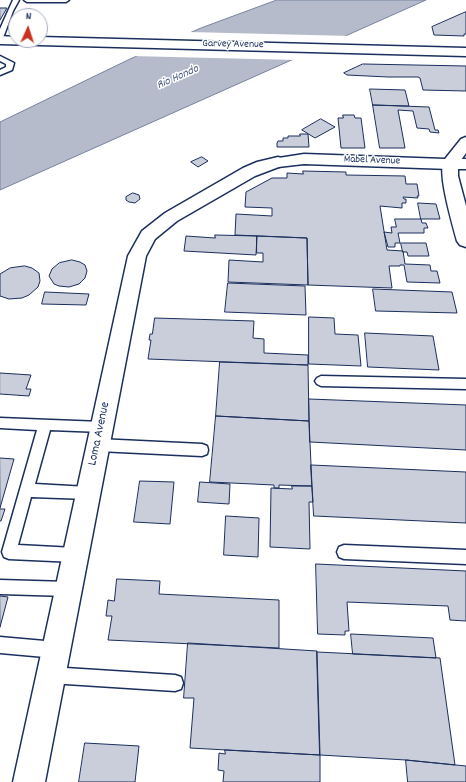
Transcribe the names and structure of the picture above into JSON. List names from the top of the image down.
{
  "streets": {
    "street": ["Garvey Avenue", "Mabel Avenue", "Loma Avenue"]
  },
  "crossings": [
    ["Mabel Avenue", "Loma Avenue"]
  ],
  "water": ["Rio Hondo"],
  "north": "top"
}
